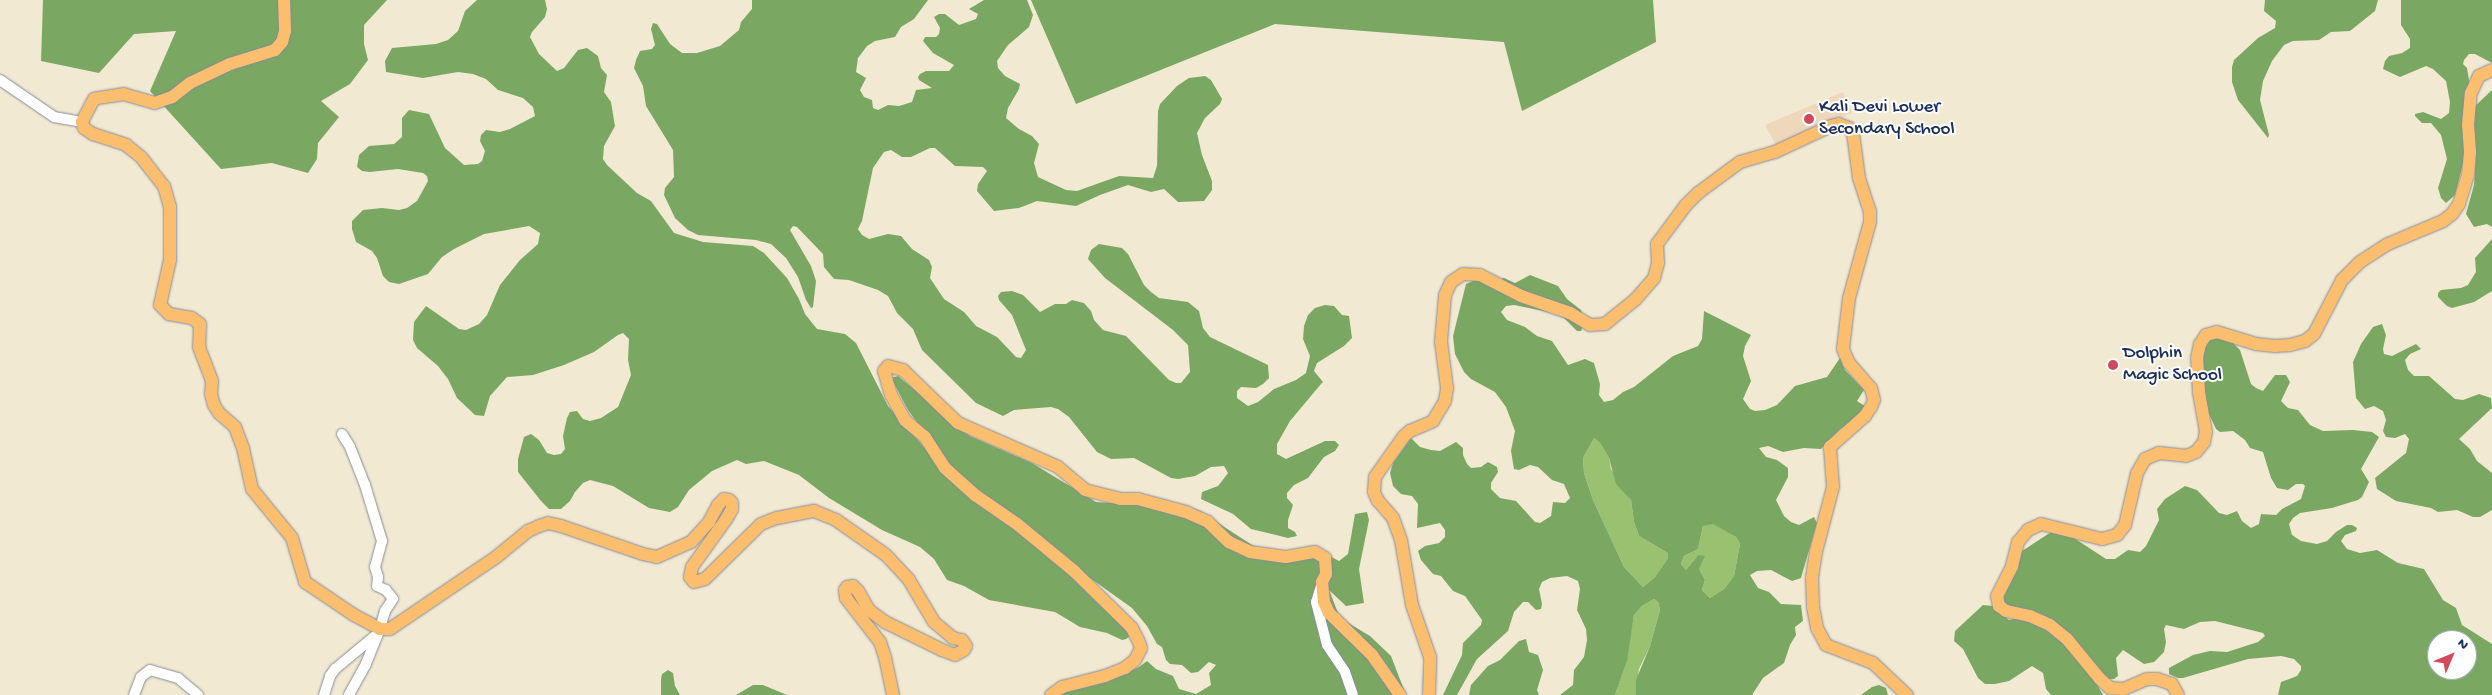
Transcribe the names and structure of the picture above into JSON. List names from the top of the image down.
{
  "places": ["Kali Devi Lower Secondary School", "Dolphin Magic School"],
  "north": "top right"
}
